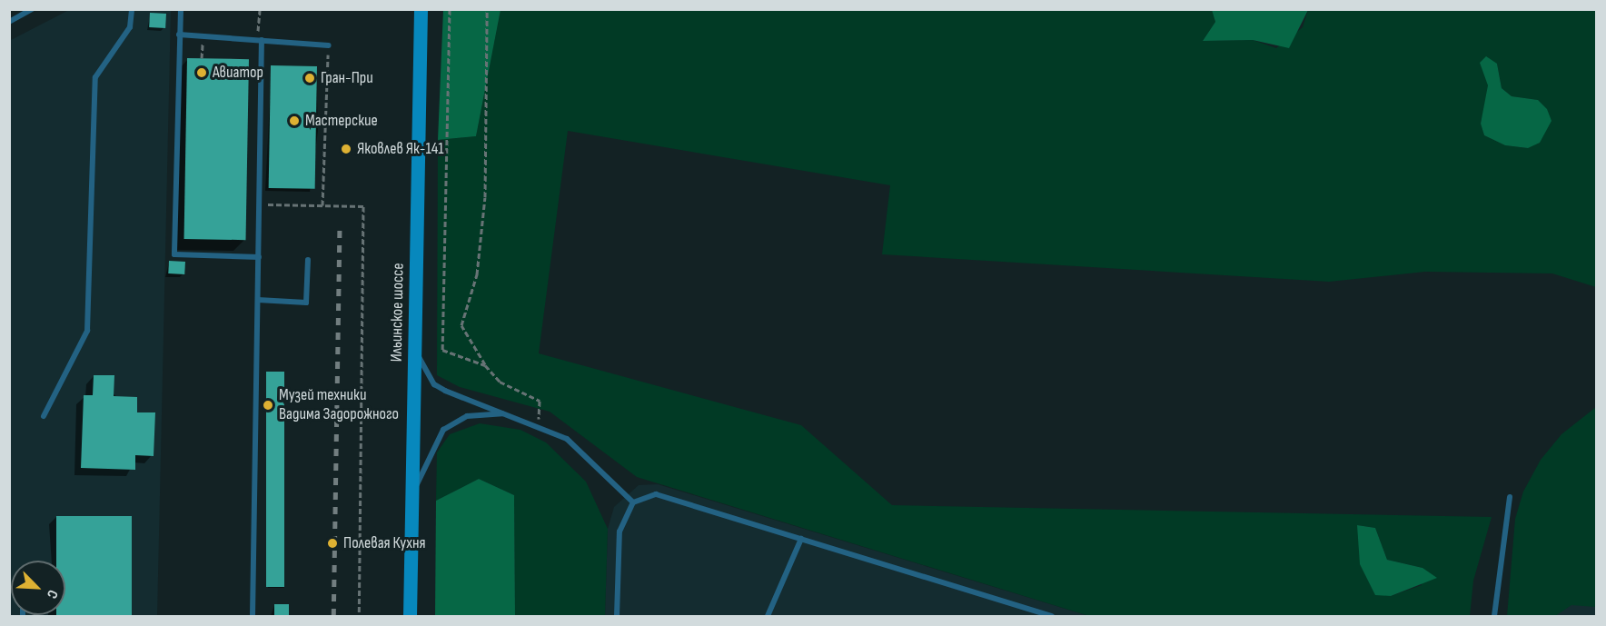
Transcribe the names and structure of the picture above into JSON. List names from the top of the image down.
{
  "streets": {
    "main road": ["Ильинское шоссе"]
  },
  "places": [
    "Авиатор",
    "Гран-При",
    "Мастерские",
    "Яковлев Як-141",
    "Музей техники Вадима Задорожного",
    "Полевая Кухня"
  ],
  "north": "bottom right"
}
